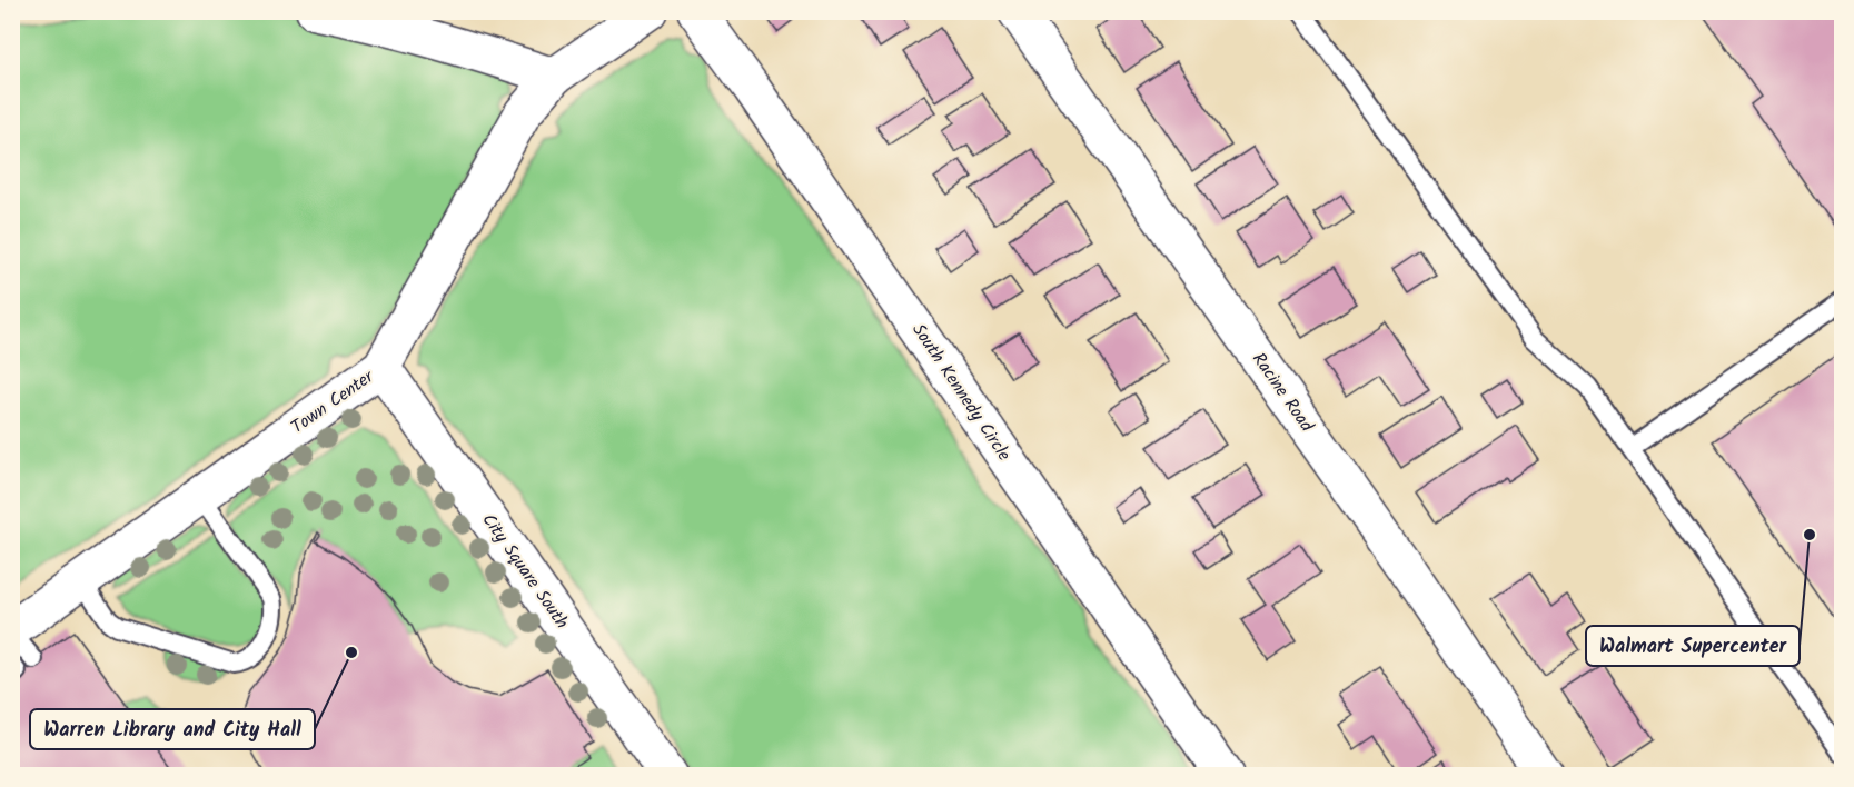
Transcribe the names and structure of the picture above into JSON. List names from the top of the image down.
{
  "streets": {
    "street": [
      "South Kennedy Circle",
      "Racine Road",
      "Town Center",
      "City Square South"
    ]
  },
  "crossings": [
    ["Town Center", "City Square South"]
  ],
  "places": ["Walmart Supercenter", "Warren Library and City Hall"]
}
